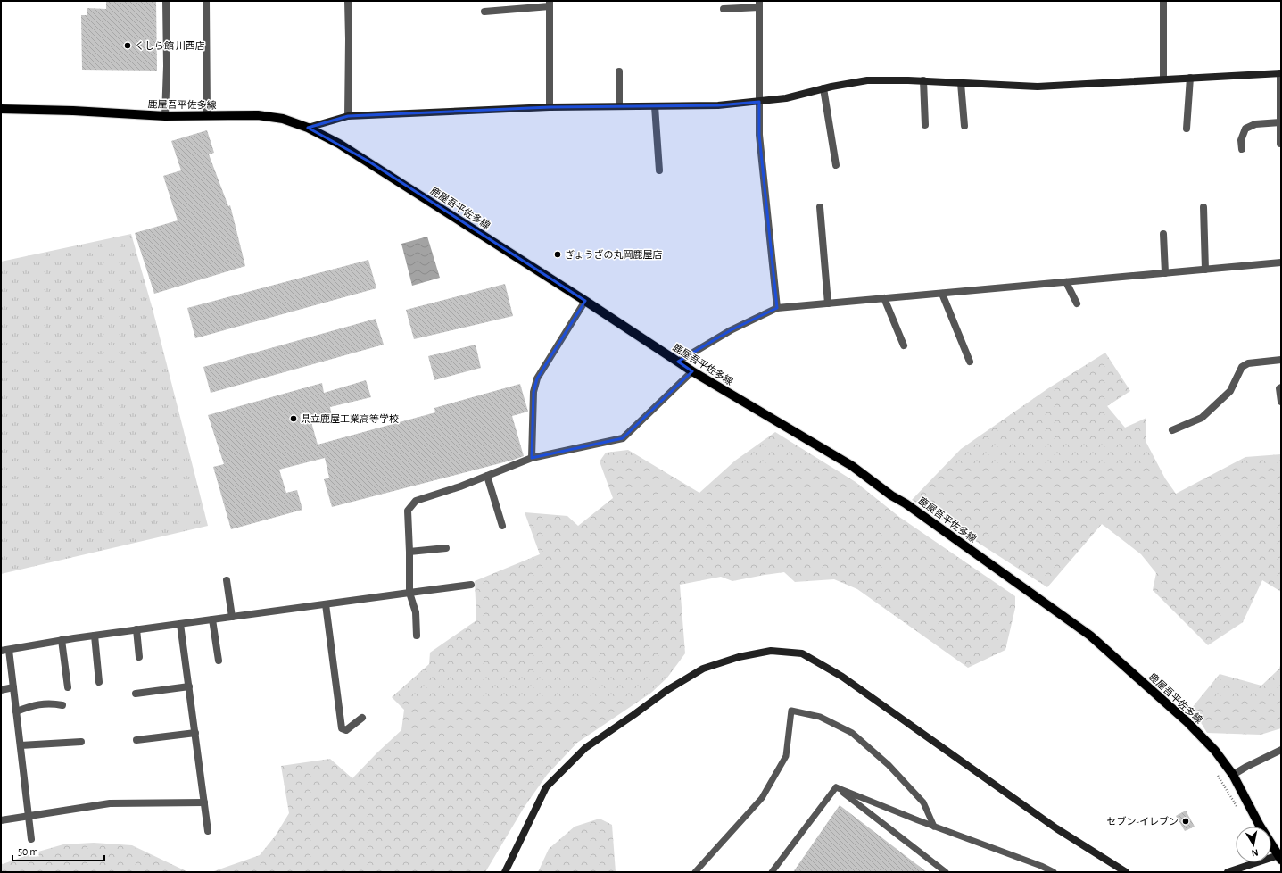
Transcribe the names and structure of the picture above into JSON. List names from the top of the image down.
{
  "streets": {
    "main road": ["鹿屋吾平佐多線"]
  },
  "places": [
    "くしら館 川西店",
    "ぎょうざの丸岡鹿屋店",
    "県立鹿屋工業高等学校",
    "セブン-イレブン"
  ],
  "scale_bar": "50 m",
  "north": "bottom"
}
